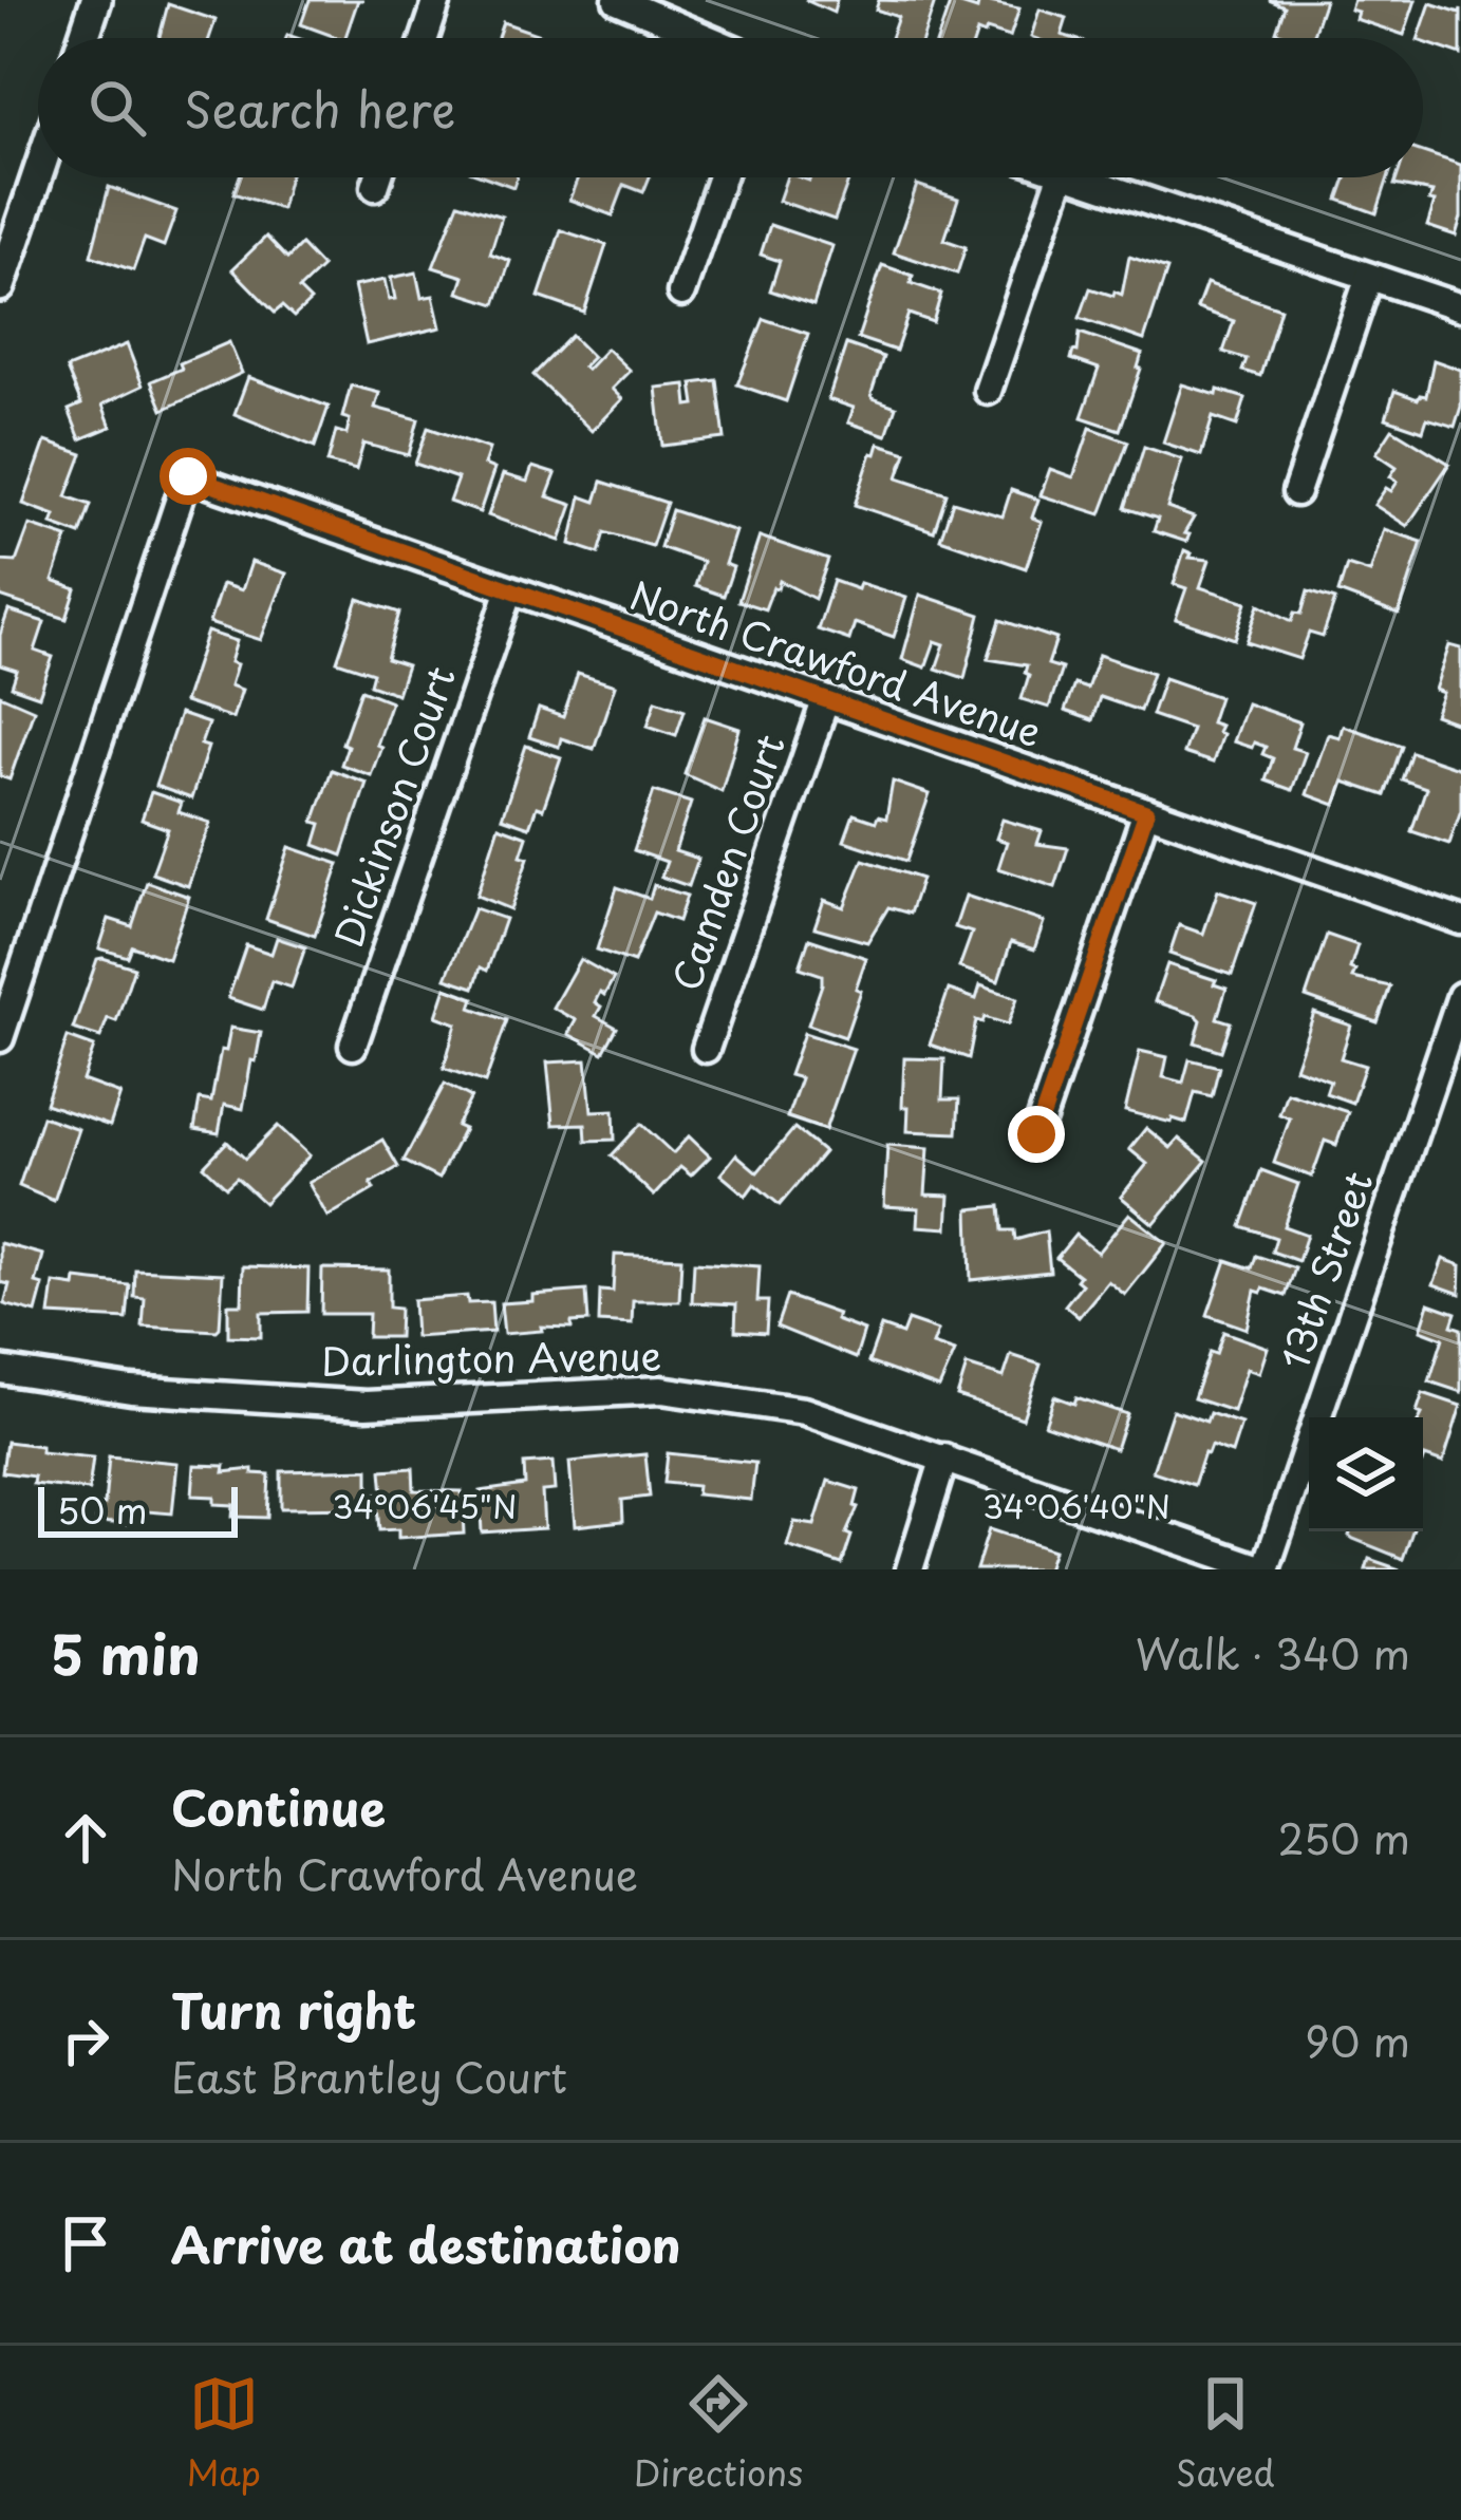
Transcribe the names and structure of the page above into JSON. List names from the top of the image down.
{
  "streets": {
    "street": [
      "North Crawford Avenue",
      "Dickinson Court",
      "Camden Court",
      "13th Street",
      "Darlington Avenue"
    ]
  },
  "crossings": [
    ["North Crawford Avenue", "Dickinson Court"],
    ["North Crawford Avenue", "Camden Court"],
    ["13th Street", "Darlington Avenue"]
  ],
  "scale_bar": "50 m",
  "page": {
    "search": "Search here",
    "scale": "50 m",
    "heading": ["5 min", "Walk · 340 m"],
    "list": [
      ["Continue", "North Crawford Avenue", "250 m"],
      ["Turn right", "East Brantley Court", "90 m"],
      "Arrive at destination"
    ],
    "nav": ["Map", "Directions", "Saved"]
  },
  "coordinates": ["34°06'45\"N", "34°06'40\"N"]
}
